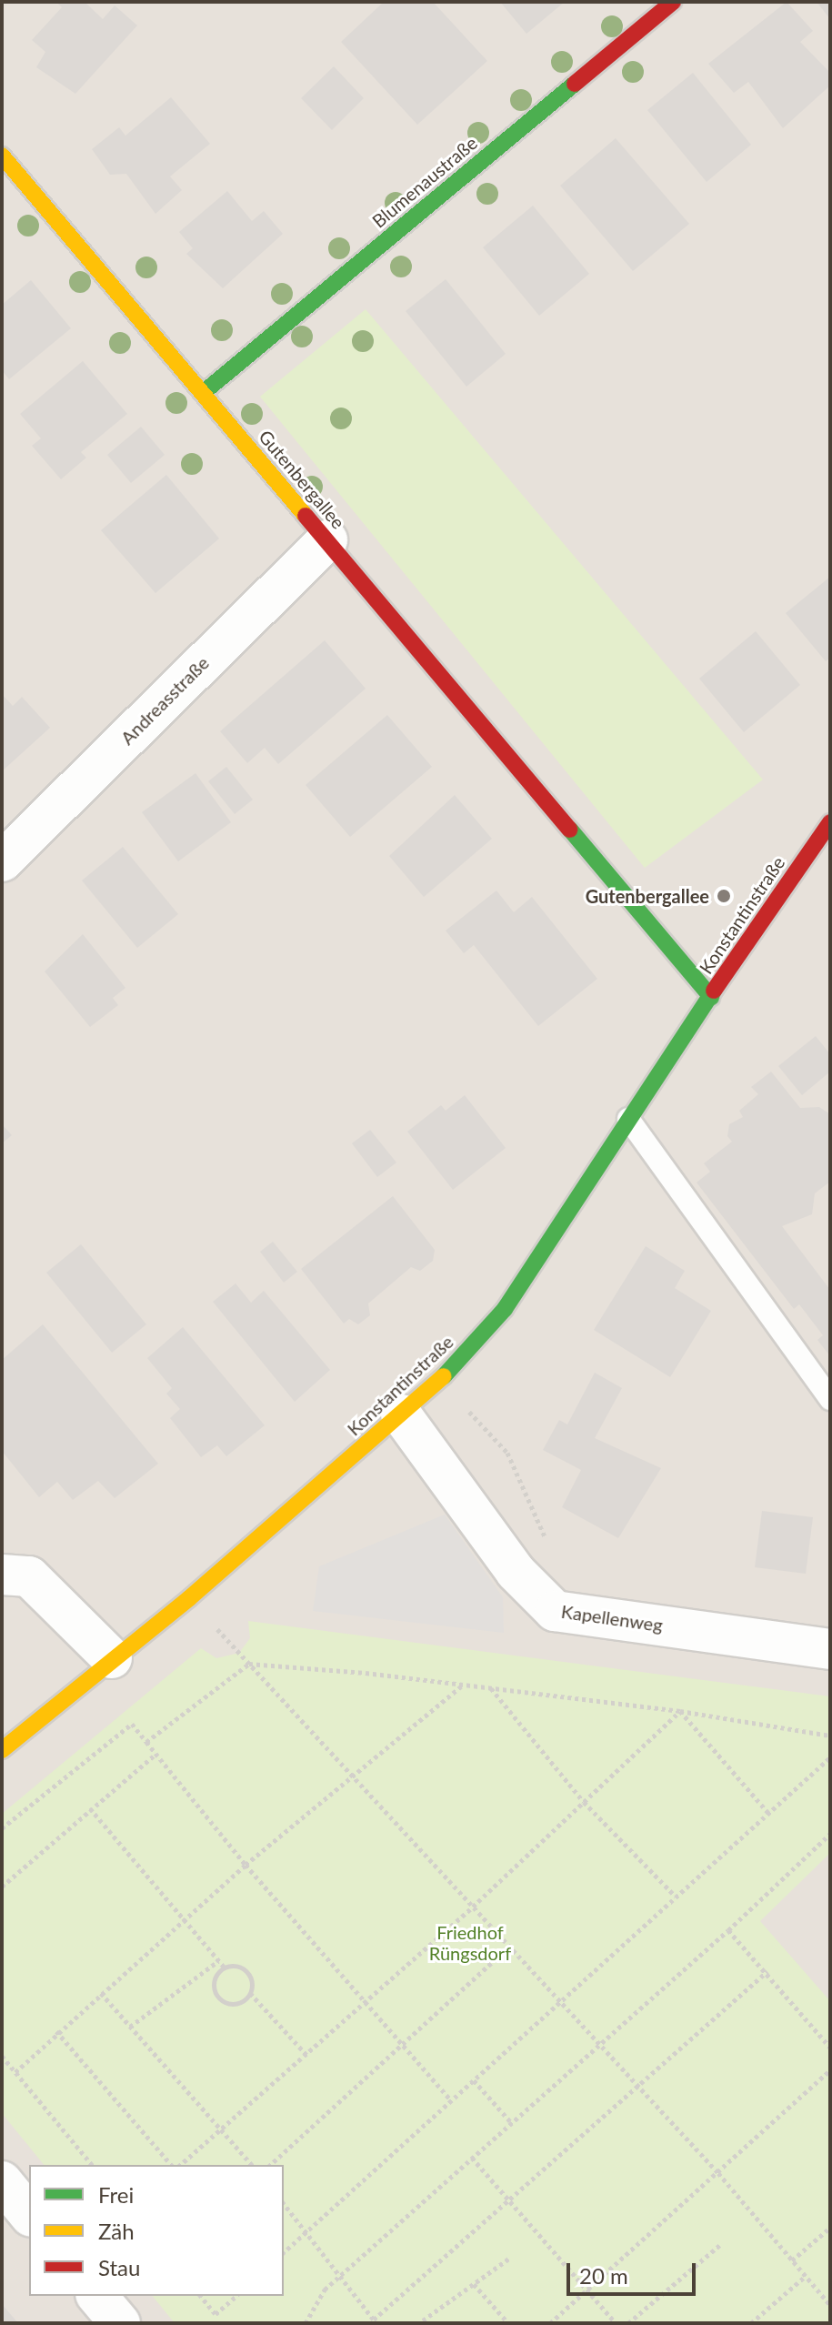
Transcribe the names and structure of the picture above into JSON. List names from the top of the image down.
{
  "streets": {
    "street": [
      "Blumenaustraße",
      "Gutenbergallee",
      "Andreasstraße",
      "Konstantinstraße",
      "Kapellenweg"
    ]
  },
  "crossings": [
    ["Blumenaustraße", "Gutenbergallee"],
    ["Gutenbergallee", "Andreasstraße"],
    ["Gutenbergallee", "Konstantinstraße"],
    ["Konstantinstraße", "Kapellenweg"]
  ],
  "parks": ["Friedhof Rüngsdorf"],
  "places": ["Gutenbergallee"],
  "legend": ["Frei", "Zäh", "Stau"],
  "scale_bar": "20 m"
}
